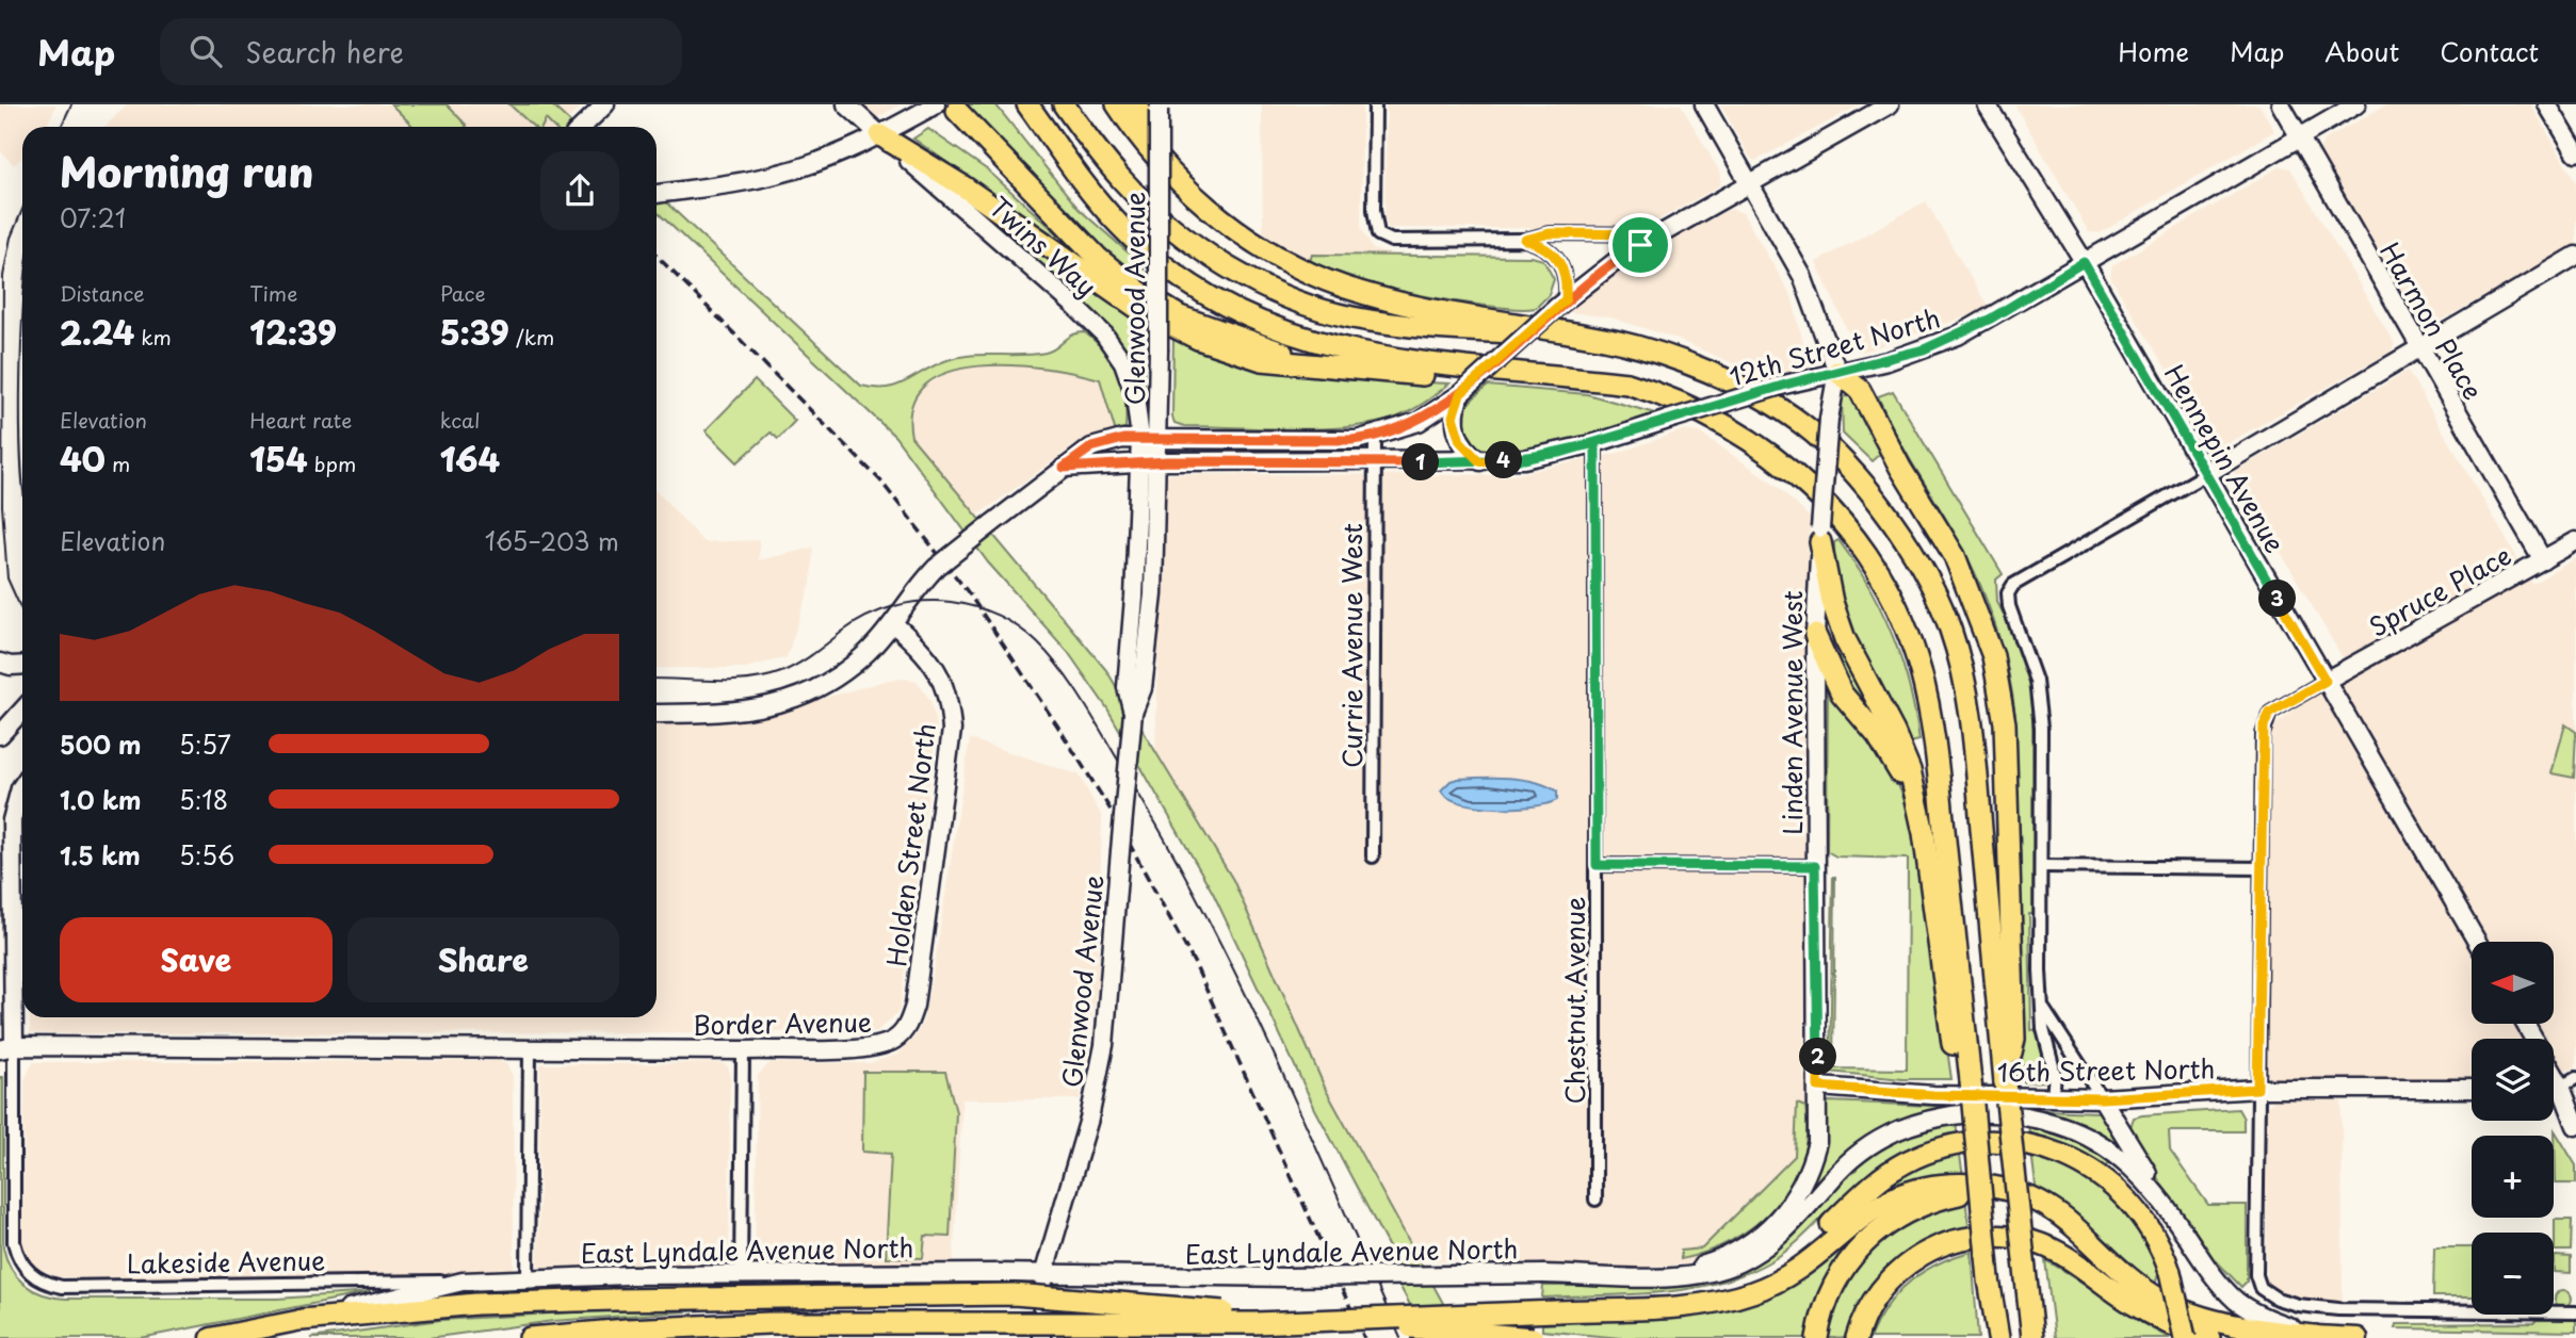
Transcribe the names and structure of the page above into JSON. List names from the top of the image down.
{
  "streets": {
    "main road": ["East Lyndale Avenue North"],
    "street": [
      "Twins Way",
      "Glenwood Avenue",
      "Harmon Place",
      "12th Street North",
      "Hennepin Avenue",
      "Spruce Place",
      "Currie Avenue West",
      "Linden Avenue West",
      "Holden Street North",
      "Chestnut Avenue",
      "Border Avenue",
      "16th Street North",
      "Lakeside Avenue"
    ]
  },
  "crossings": [
    ["Twins Way", "Glenwood Avenue"],
    ["Twins Way", "12th Street North"],
    ["Glenwood Avenue", "12th Street North"],
    ["Glenwood Avenue", "East Lyndale Avenue North"],
    ["Harmon Place", "12th Street North"],
    ["Harmon Place", "Spruce Place"],
    ["12th Street North", "Hennepin Avenue"],
    ["12th Street North", "Currie Avenue West"],
    ["12th Street North", "Linden Avenue West"],
    ["12th Street North", "Chestnut Avenue"],
    ["Hennepin Avenue", "Spruce Place"],
    ["Linden Avenue West", "16th Street North"],
    ["Linden Avenue West", "East Lyndale Avenue North"],
    ["Holden Street North", "Border Avenue"],
    ["Border Avenue", "Lakeside Avenue"],
    ["East Lyndale Avenue North", "Lakeside Avenue"]
  ],
  "north": "left",
  "page": {
    "header": "Map",
    "search": "Search here",
    "nav": [
      "Home",
      "Map",
      "About",
      "Contact"
    ],
    "heading": ["Morning run", "07:21"],
    "stats": [
      ["Distance", "2.24 km"],
      ["Time", "12:39"],
      ["Pace", "5:39 /km"],
      ["Elevation", "40 m"],
      ["Heart rate", "154 bpm"],
      ["kcal", "164"]
    ],
    "pins": [
      "4",
      "1",
      "3",
      "2"
    ],
    "chart": ["Elevation", "165–203 m"],
    "list": [
      {
        "name": "500 m",
        "note": "5:57"
      },
      {
        "name": "1.0 km",
        "note": "5:18"
      },
      {
        "name": "1.5 km",
        "note": "5:56"
      }
    ],
    "buttons": ["Save", "Share"],
    "map_buttons": ["+", "−"]
  }
}
